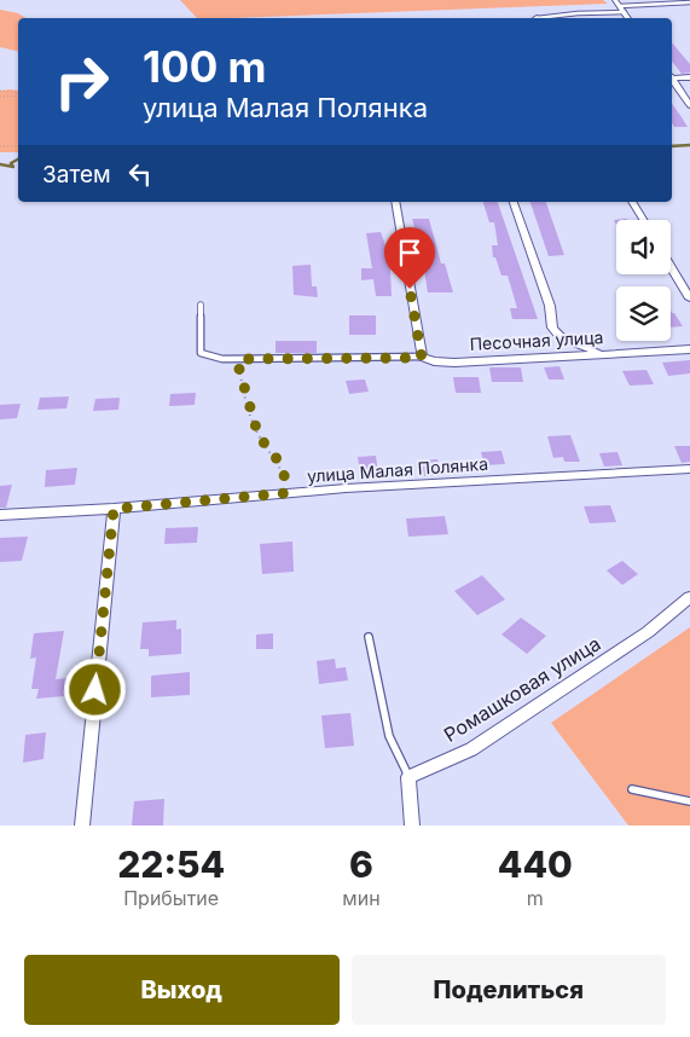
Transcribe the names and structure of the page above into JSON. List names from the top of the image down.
{
  "streets": {
    "street": ["Песочная улица", "улица Малая Полянка", "Ромашковая улица"]
  },
  "page": {
    "turn": ["100 m", "улица Малая Полянка"],
    "then": "Затем",
    "eta": [
      "22:54",
      "Прибытие",
      "6",
      "мин",
      "440",
      "m"
    ],
    "buttons": ["Выход", "Поделиться"]
  }
}
